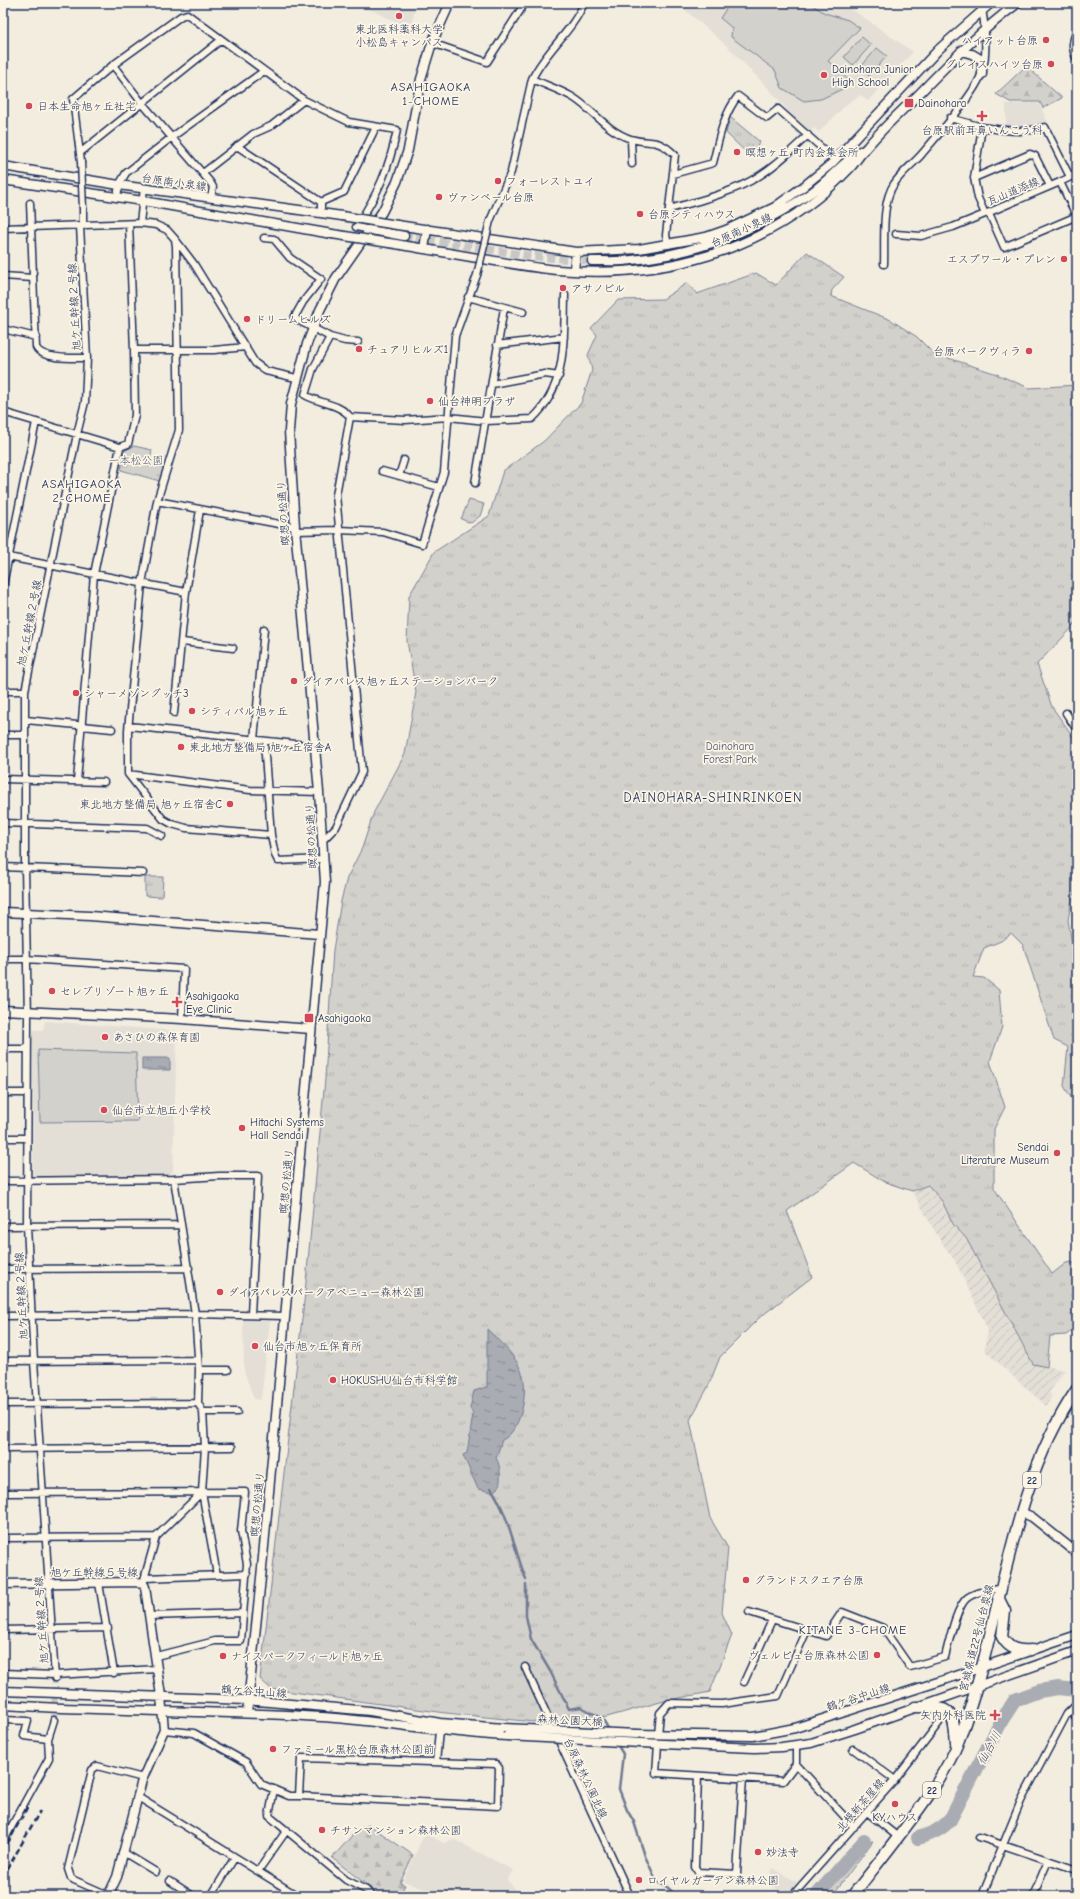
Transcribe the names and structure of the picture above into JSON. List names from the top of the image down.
{
  "streets": {
    "main road": ["22", "宮城県道22号仙台泉線"],
    "street": [
      "台原南小泉線",
      "瓦山道添線",
      "旭ケ丘幹線２号線",
      "瞑想の松通り",
      "旭ケ丘幹線５号線",
      "鶴ケ谷中山線",
      "森林公園大橋",
      "台原森林公園北線",
      "北根新茶屋線"
    ]
  },
  "crossings": [
    ["旭ケ丘幹線２号線", "旭ケ丘幹線５号線"],
    ["瞑想の松通り", "鶴ケ谷中山線"],
    ["瞑想の松通り", "森林公園大橋"],
    ["旭ケ丘幹線５号線", "鶴ケ谷中山線"],
    ["旭ケ丘幹線５号線", "森林公園大橋"],
    ["宮城県道22号仙台泉線", "鶴ケ谷中山線"],
    ["宮城県道22号仙台泉線", "森林公園大橋"],
    ["鶴ケ谷中山線", "森林公園大橋"]
  ],
  "districts": [
    "ASAHIGAOKA 1-CHOME",
    "ASAHIGAOKA 2-CHOME",
    "DAINOHARA-SHINRINKOEN",
    "KITANE 3-CHOME"
  ],
  "water": ["仙台川"],
  "parks": ["一本松公園", "Dainohara Forest Park"],
  "places": {
    "other": [
      "東北医科薬科大学 小松島キャンパス",
      "ハイアット台原",
      "グレイスハイツ台原",
      "Dainohara Junior High School",
      "日本生命旭ヶ丘社宅",
      "瞑想ヶ丘 町内会集会所",
      "フォーレストユイ",
      "ヴァンベール台原",
      "台原シティハウス",
      "エスプワール・プレン",
      "アサノビル",
      "ドリームヒルズ",
      "チュアリヒルズ1",
      "台原パークヴィラ",
      "仙台神明プラザ",
      "ダイアパレス旭ヶ丘ステーションパーク",
      "シャーメゾングッチ3",
      "シティパル旭ヶ丘",
      "東北地方整備局 旭ヶ丘宿舎A",
      "東北地方整備局 旭ヶ丘宿舎C",
      "セレブリゾート旭ヶ丘",
      "あさひの森保育園",
      "仙台市立旭丘小学校",
      "Hitachi Systems Hall Sendai",
      "Sendai Literature Museum",
      "ダイアパレスパークアベニュー森林公園",
      "仙台市旭ヶ丘保育所",
      "HOKUSHU仙台市科学館",
      "グランドスクエア台原",
      "ヴェルビュ台原森林公園",
      "ナイスパークフィールド旭ヶ丘",
      "ファミール黒松台原森林公園前",
      "KYハウス",
      "チサンマンション森林公園",
      "妙法寺",
      "ロイヤルガーデン森林公園"
    ],
    "transit": ["Dainohara", "Asahigaoka"],
    "health": ["台原駅前耳鼻いんこう科", "Asahigaoka Eye Clinic", "矢内外科医院"]
  }
}
